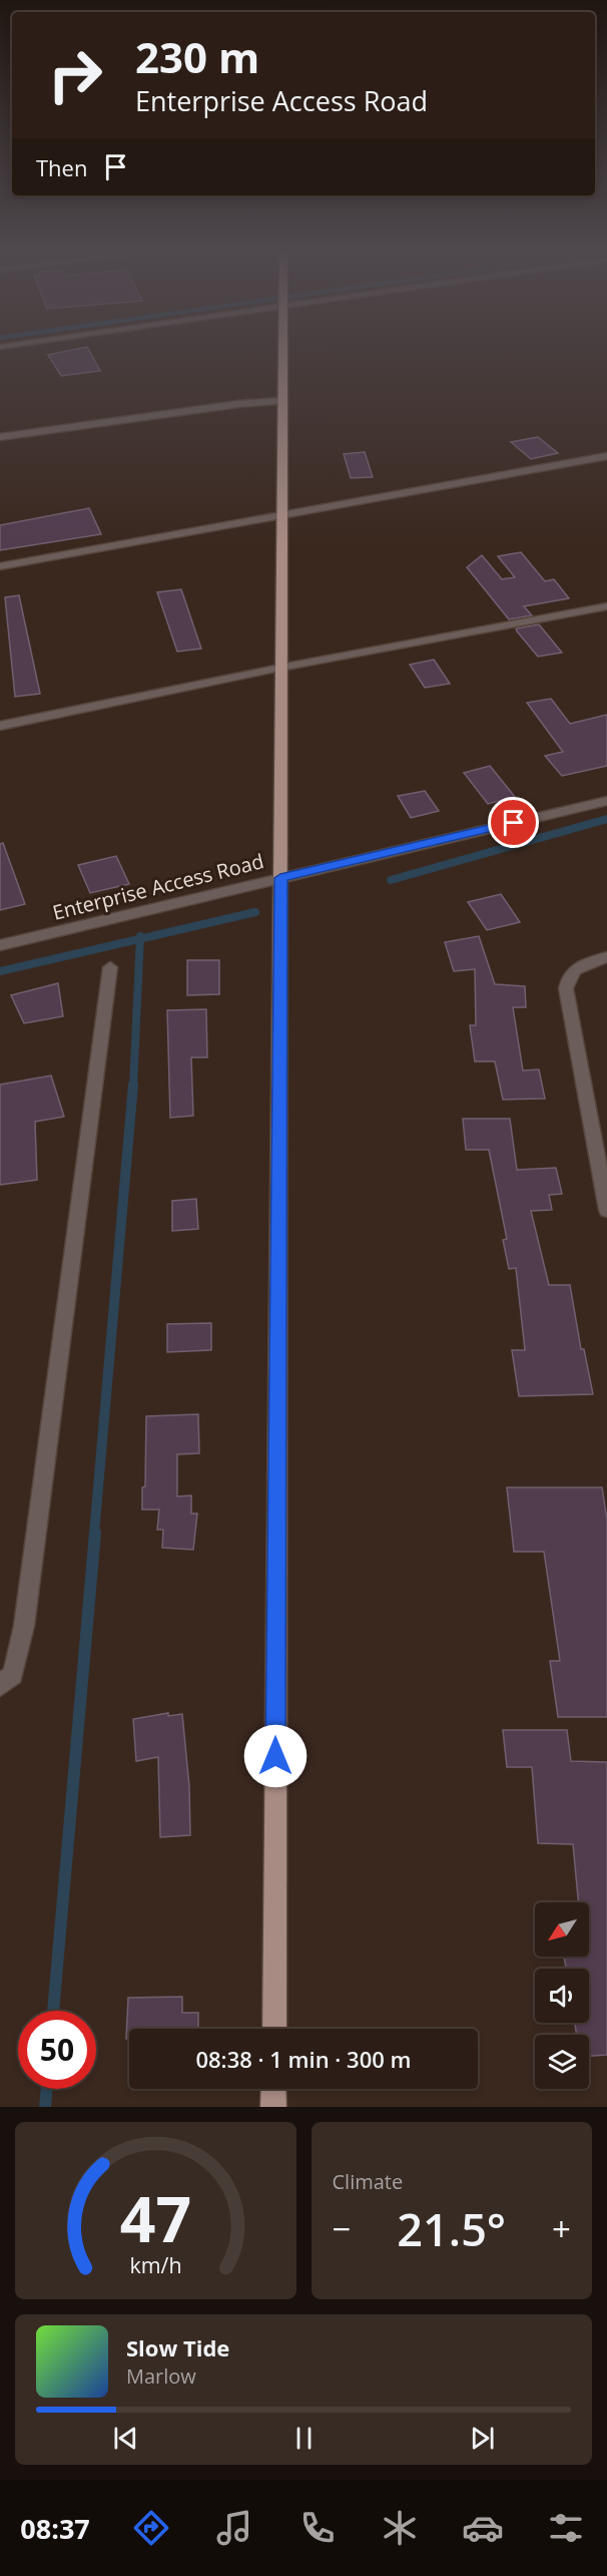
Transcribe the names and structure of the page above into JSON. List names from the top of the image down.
{
  "streets": {
    "street": ["Enterprise Access Road"]
  },
  "north": "bottom left",
  "page": {
    "turn": ["230 m", "Enterprise Access Road"],
    "then": "Then",
    "limit": "50",
    "trip": "08:38 · 1 min · 300 m",
    "tile": "Climate",
    "heat": ["−", "21.5°", "+"],
    "song": ["Slow Tide", "Marlow"],
    "tabs": "08:37",
    "gauge": ["47", "km/h"]
  }
}
